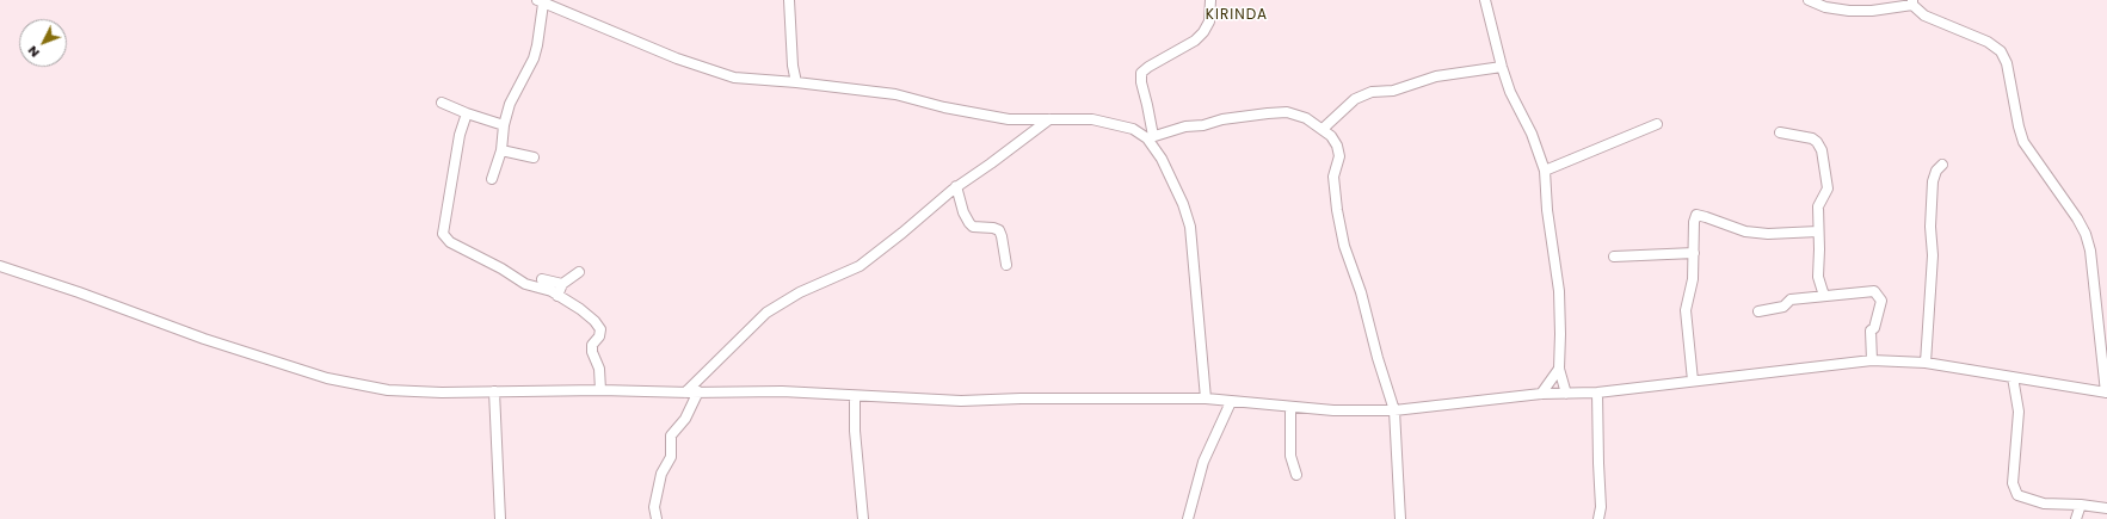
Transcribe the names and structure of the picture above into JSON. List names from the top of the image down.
{
  "districts": ["KIRINDA"],
  "north": "bottom left"
}
